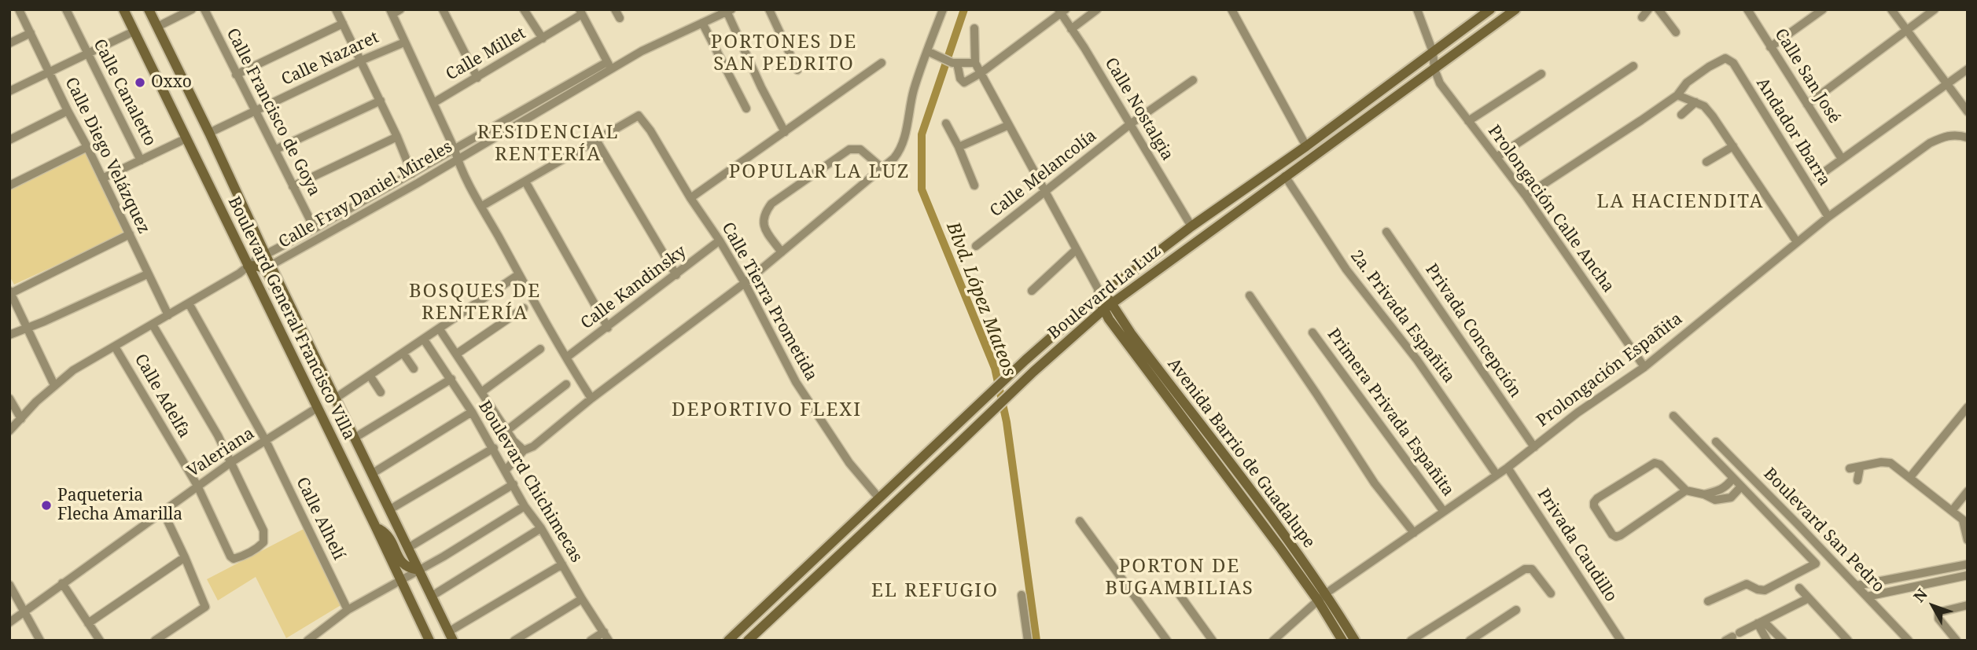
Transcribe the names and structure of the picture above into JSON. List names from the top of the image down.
{
  "streets": {
    "main road": ["Boulevard La Luz", "Boulevard General Francisco Villa", "Avenida Barrio de Guadalupe"],
    "street": [
      "Calle Millet",
      "Calle Nazaret",
      "Calle San José",
      "Calle Canaletto",
      "Calle Nostalgia",
      "Calle Francisco de Goya",
      "Andador Ibarra",
      "Calle Diego Velázquez",
      "Calle Melancolía",
      "Calle Fray Daniel Mireles",
      "Prolongación Calle Ancha",
      "Calle Kandinsky",
      "Calle Tierra Prometida",
      "2a. Privada Españita",
      "Privada Concepción",
      "Prolongación Españita",
      "Calle Adelfa",
      "Primera Privada Españita",
      "Valeriana",
      "Boulevard Chichimecas",
      "Calle Alhelí",
      "Boulevard San Pedro",
      "Privada Caudillo"
    ]
  },
  "crossings": [
    ["Calle Nazaret", "Calle Francisco de Goya"],
    ["Calle Nazaret", "Boulevard General Francisco Villa"],
    ["Calle Nostalgia", "Calle Melancolía"],
    ["Calle Nostalgia", "Boulevard La Luz"],
    ["Calle Francisco de Goya", "Calle Fray Daniel Mireles"],
    ["Andador Ibarra", "Prolongación Españita"],
    ["Calle Diego Velázquez", "Calle Fray Daniel Mireles"],
    ["Calle Melancolía", "Avenida Barrio de Guadalupe"],
    ["Calle Fray Daniel Mireles", "Boulevard General Francisco Villa"],
    ["Calle Fray Daniel Mireles", "Calle Adelfa"],
    ["Calle Fray Daniel Mireles", "Calle Alhelí"],
    ["Prolongación Calle Ancha", "Boulevard La Luz"],
    ["Prolongación Calle Ancha", "Prolongación Españita"],
    ["Calle Kandinsky", "Calle Tierra Prometida"],
    ["Boulevard La Luz", "Calle Tierra Prometida"],
    ["Boulevard La Luz", "2a. Privada Españita"],
    ["Boulevard La Luz", "Avenida Barrio de Guadalupe"],
    ["Calle Tierra Prometida", "Boulevard Chichimecas"],
    ["2a. Privada Españita", "Prolongación Españita"],
    ["Boulevard General Francisco Villa", "Valeriana"],
    ["Privada Concepción", "Prolongación Españita"],
    ["Prolongación Españita", "Primera Privada Españita"],
    ["Prolongación Españita", "Avenida Barrio de Guadalupe"],
    ["Prolongación Españita", "Privada Caudillo"],
    ["Calle Adelfa", "Valeriana"],
    ["Valeriana", "Calle Alhelí"]
  ],
  "districts": [
    "PORTONES DE SAN PEDRITO",
    "RESIDENCIAL RENTERÍA",
    "POPULAR LA LUZ",
    "LA HACIENDITA",
    "BOSQUES DE RENTERÍA",
    "DEPORTIVO FLEXI",
    "PORTON DE BUGAMBILIAS",
    "EL REFUGIO"
  ],
  "water": ["Blvd. López Mateos"],
  "places": ["Oxxo", "Paqueteria Flecha Amarilla"],
  "north": "top left"
}
